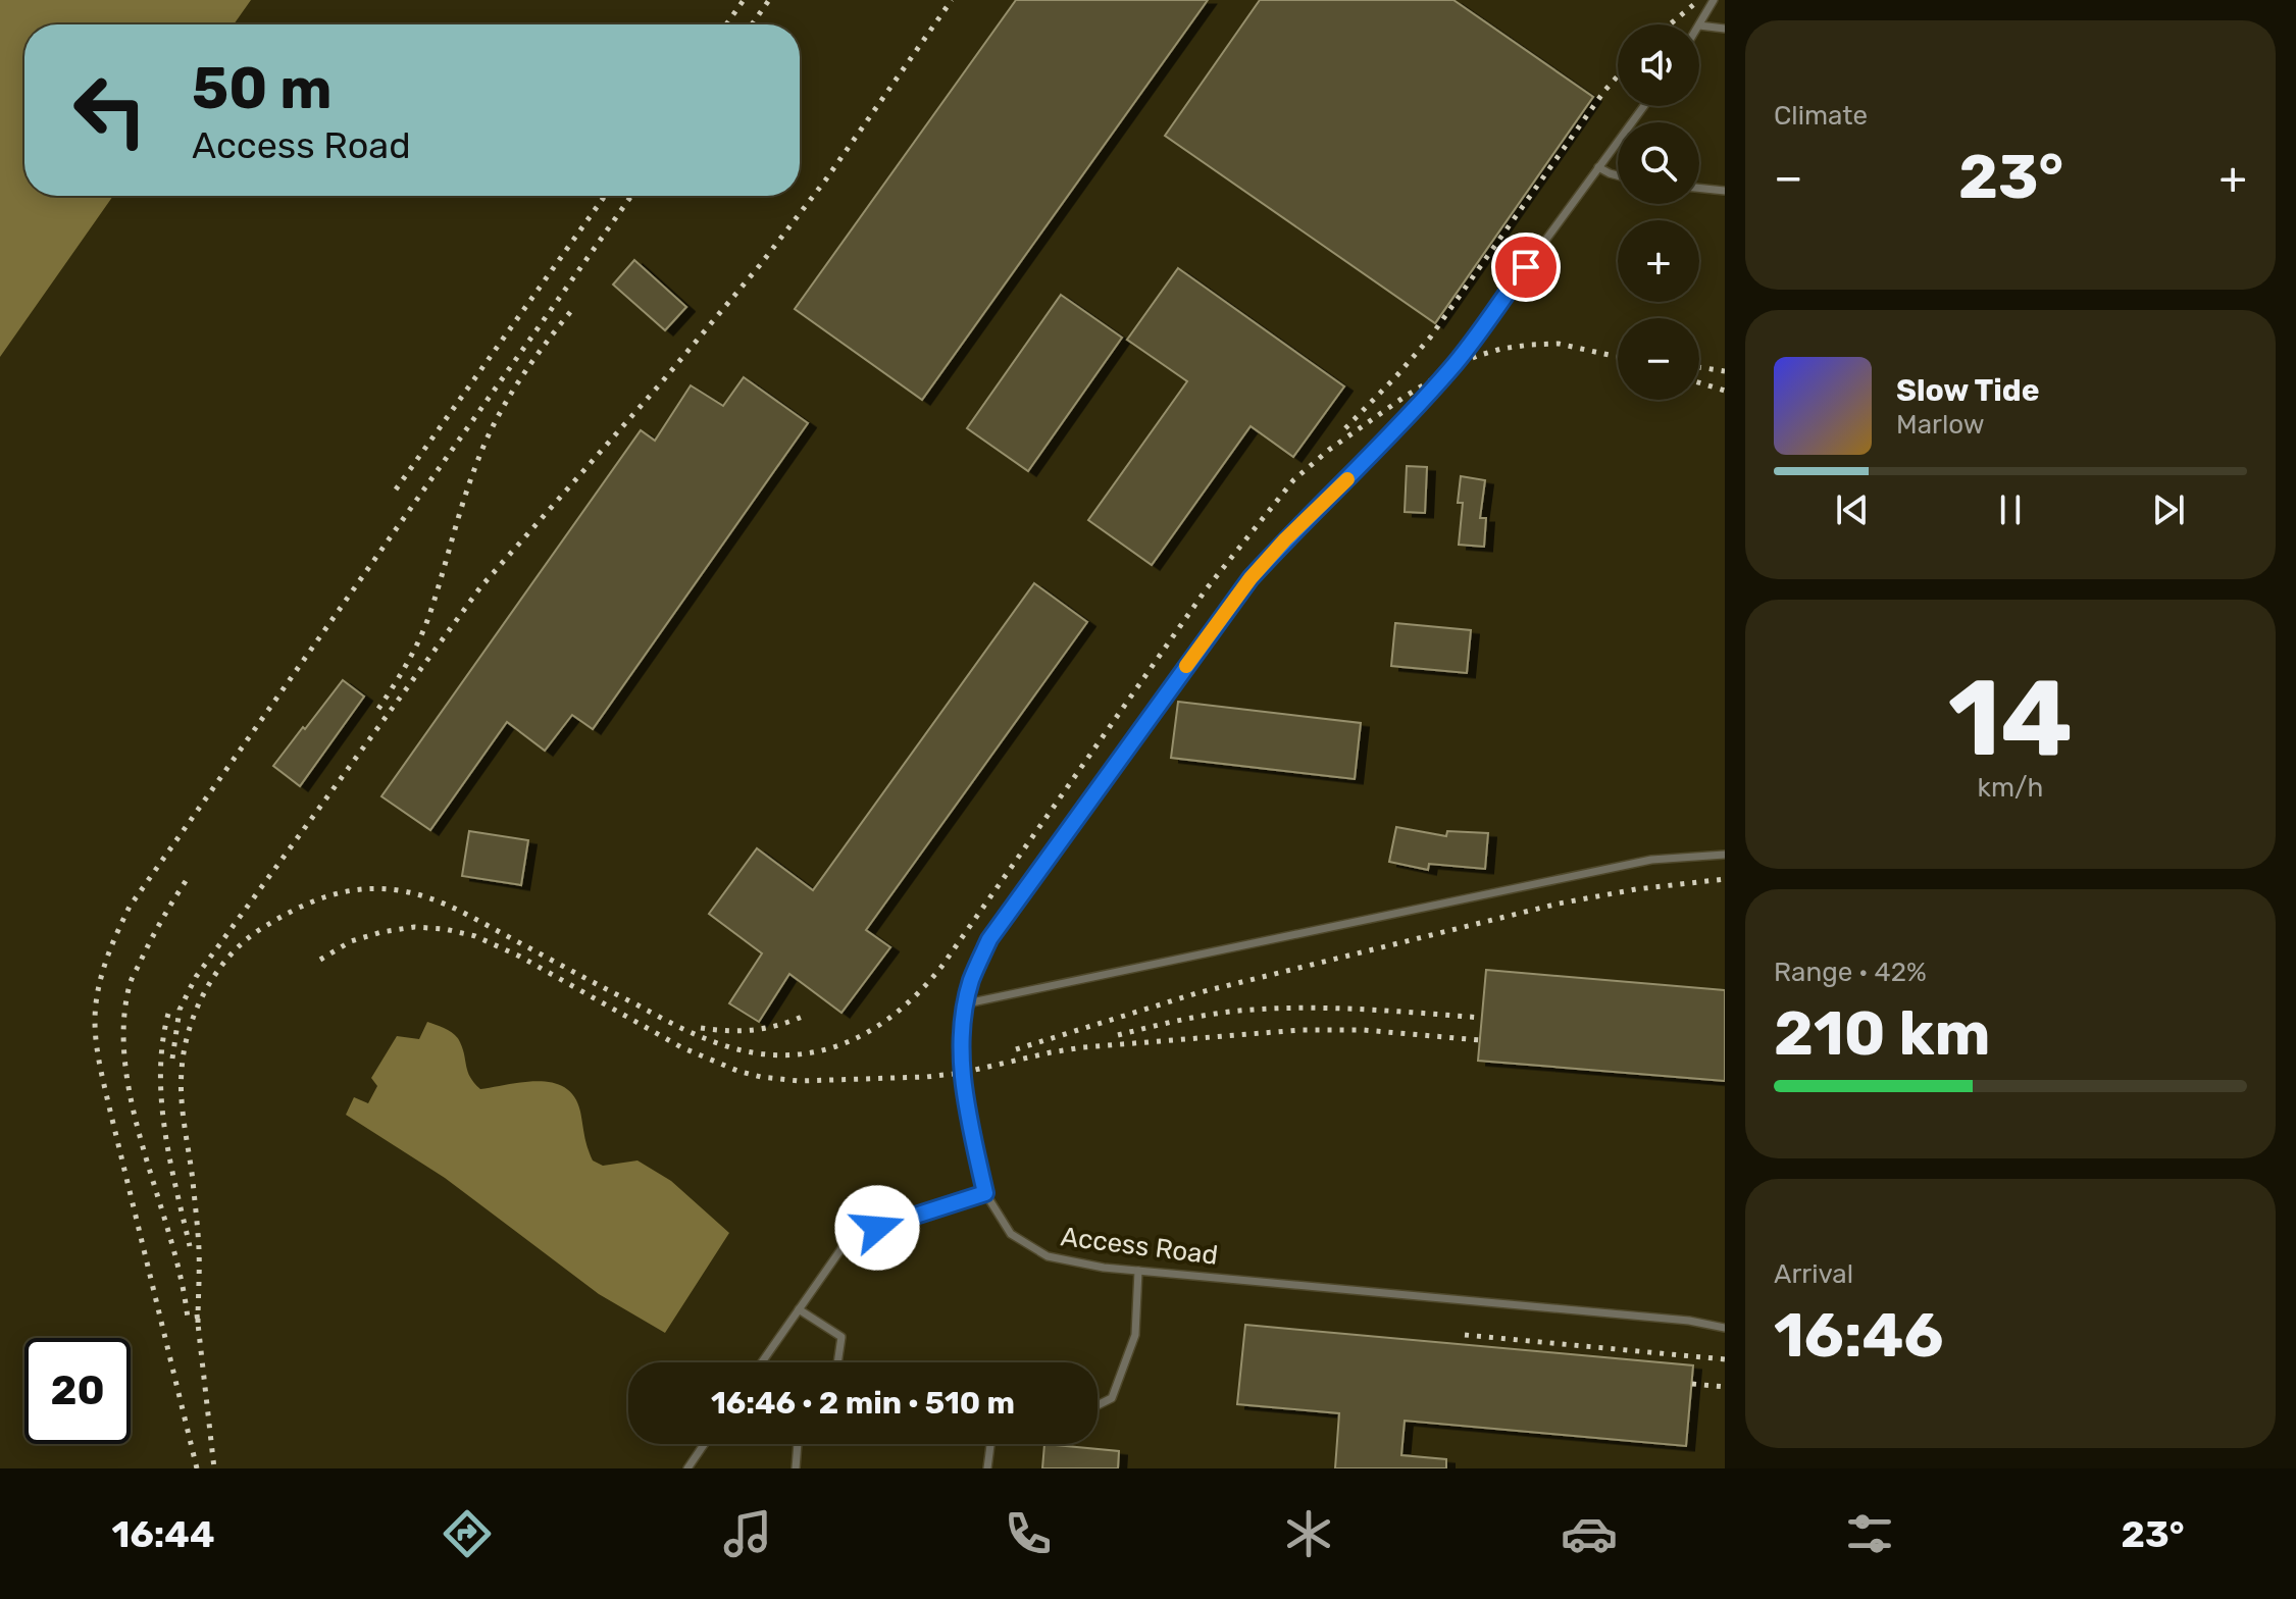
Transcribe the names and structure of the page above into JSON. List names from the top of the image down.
{
  "streets": {
    "lane": ["Access Road"]
  },
  "page": {
    "tile": [
      "Climate",
      ["14", "km/h"],
      ["Range · 42%", "210 km"],
      ["Arrival", "16:46"]
    ],
    "map_buttons": ["+", "−"],
    "turn": ["50 m", "Access Road"],
    "heat": ["−", "23°", "+"],
    "song": ["Slow Tide", "Marlow"],
    "limit": "20",
    "trip": "16:46 · 2 min · 510 m",
    "tabs": ["16:44", "23°"]
  }
}
